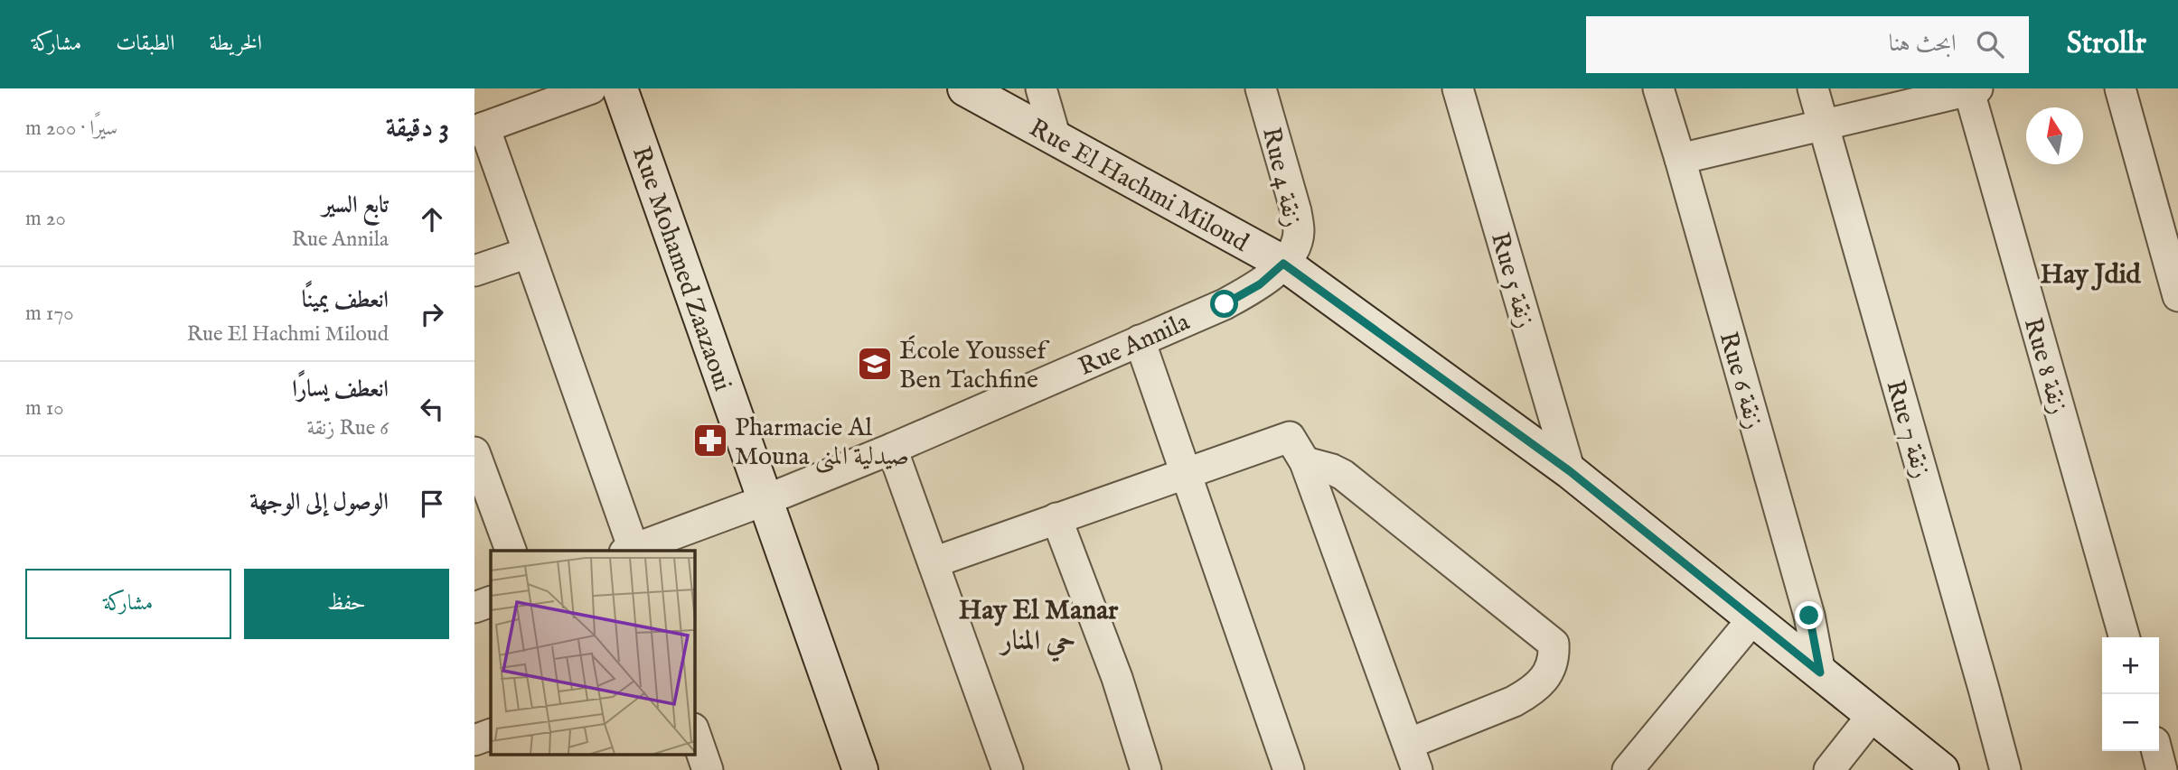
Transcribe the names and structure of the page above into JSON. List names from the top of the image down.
{
  "streets": {
    "street": [
      "Rue 4 زنقة",
      "Rue El Hachmi Miloud",
      "Rue Mohamed Zaazaoui",
      "Rue 5 زنقة",
      "Rue Annila",
      "Rue 8 زنقة",
      "Rue 6 زنقة",
      "Rue 7 زنقة"
    ]
  },
  "crossings": [
    ["Rue 4 زنقة", "Rue El Hachmi Miloud"],
    ["Rue 4 زنقة", "Rue Annila"],
    ["Rue El Hachmi Miloud", "Rue 5 زنقة"],
    ["Rue El Hachmi Miloud", "Rue Annila"],
    ["Rue El Hachmi Miloud", "Rue 6 زنقة"],
    ["Rue Mohamed Zaazaoui", "Rue Annila"]
  ],
  "districts": ["Hay Jdid", "Hay El Manar حي المنار"],
  "places": {
    "school or university": ["École Youssef Ben Tachfine"],
    "pharmacy": ["Pharmacie Al Mouna صيدلية المنى"]
  },
  "north": "top",
  "page": {
    "header": "Strollr",
    "search": "ابحث هنا",
    "nav": ["الخريطة", "الطبقات", "مشاركة"],
    "heading": ["3 دقيقة", "سيرًا · 200 m"],
    "list": [
      ["تابع السير", "Rue Annila", "20 m"],
      ["انعطف يمينًا", "Rue El Hachmi Miloud", "170 m"],
      ["انعطف يسارًا", "Rue 6 زنقة", "10 m"],
      "الوصول إلى الوجهة"
    ],
    "buttons": ["حفظ", "مشاركة"],
    "map_buttons": ["+", "−"]
  }
}
